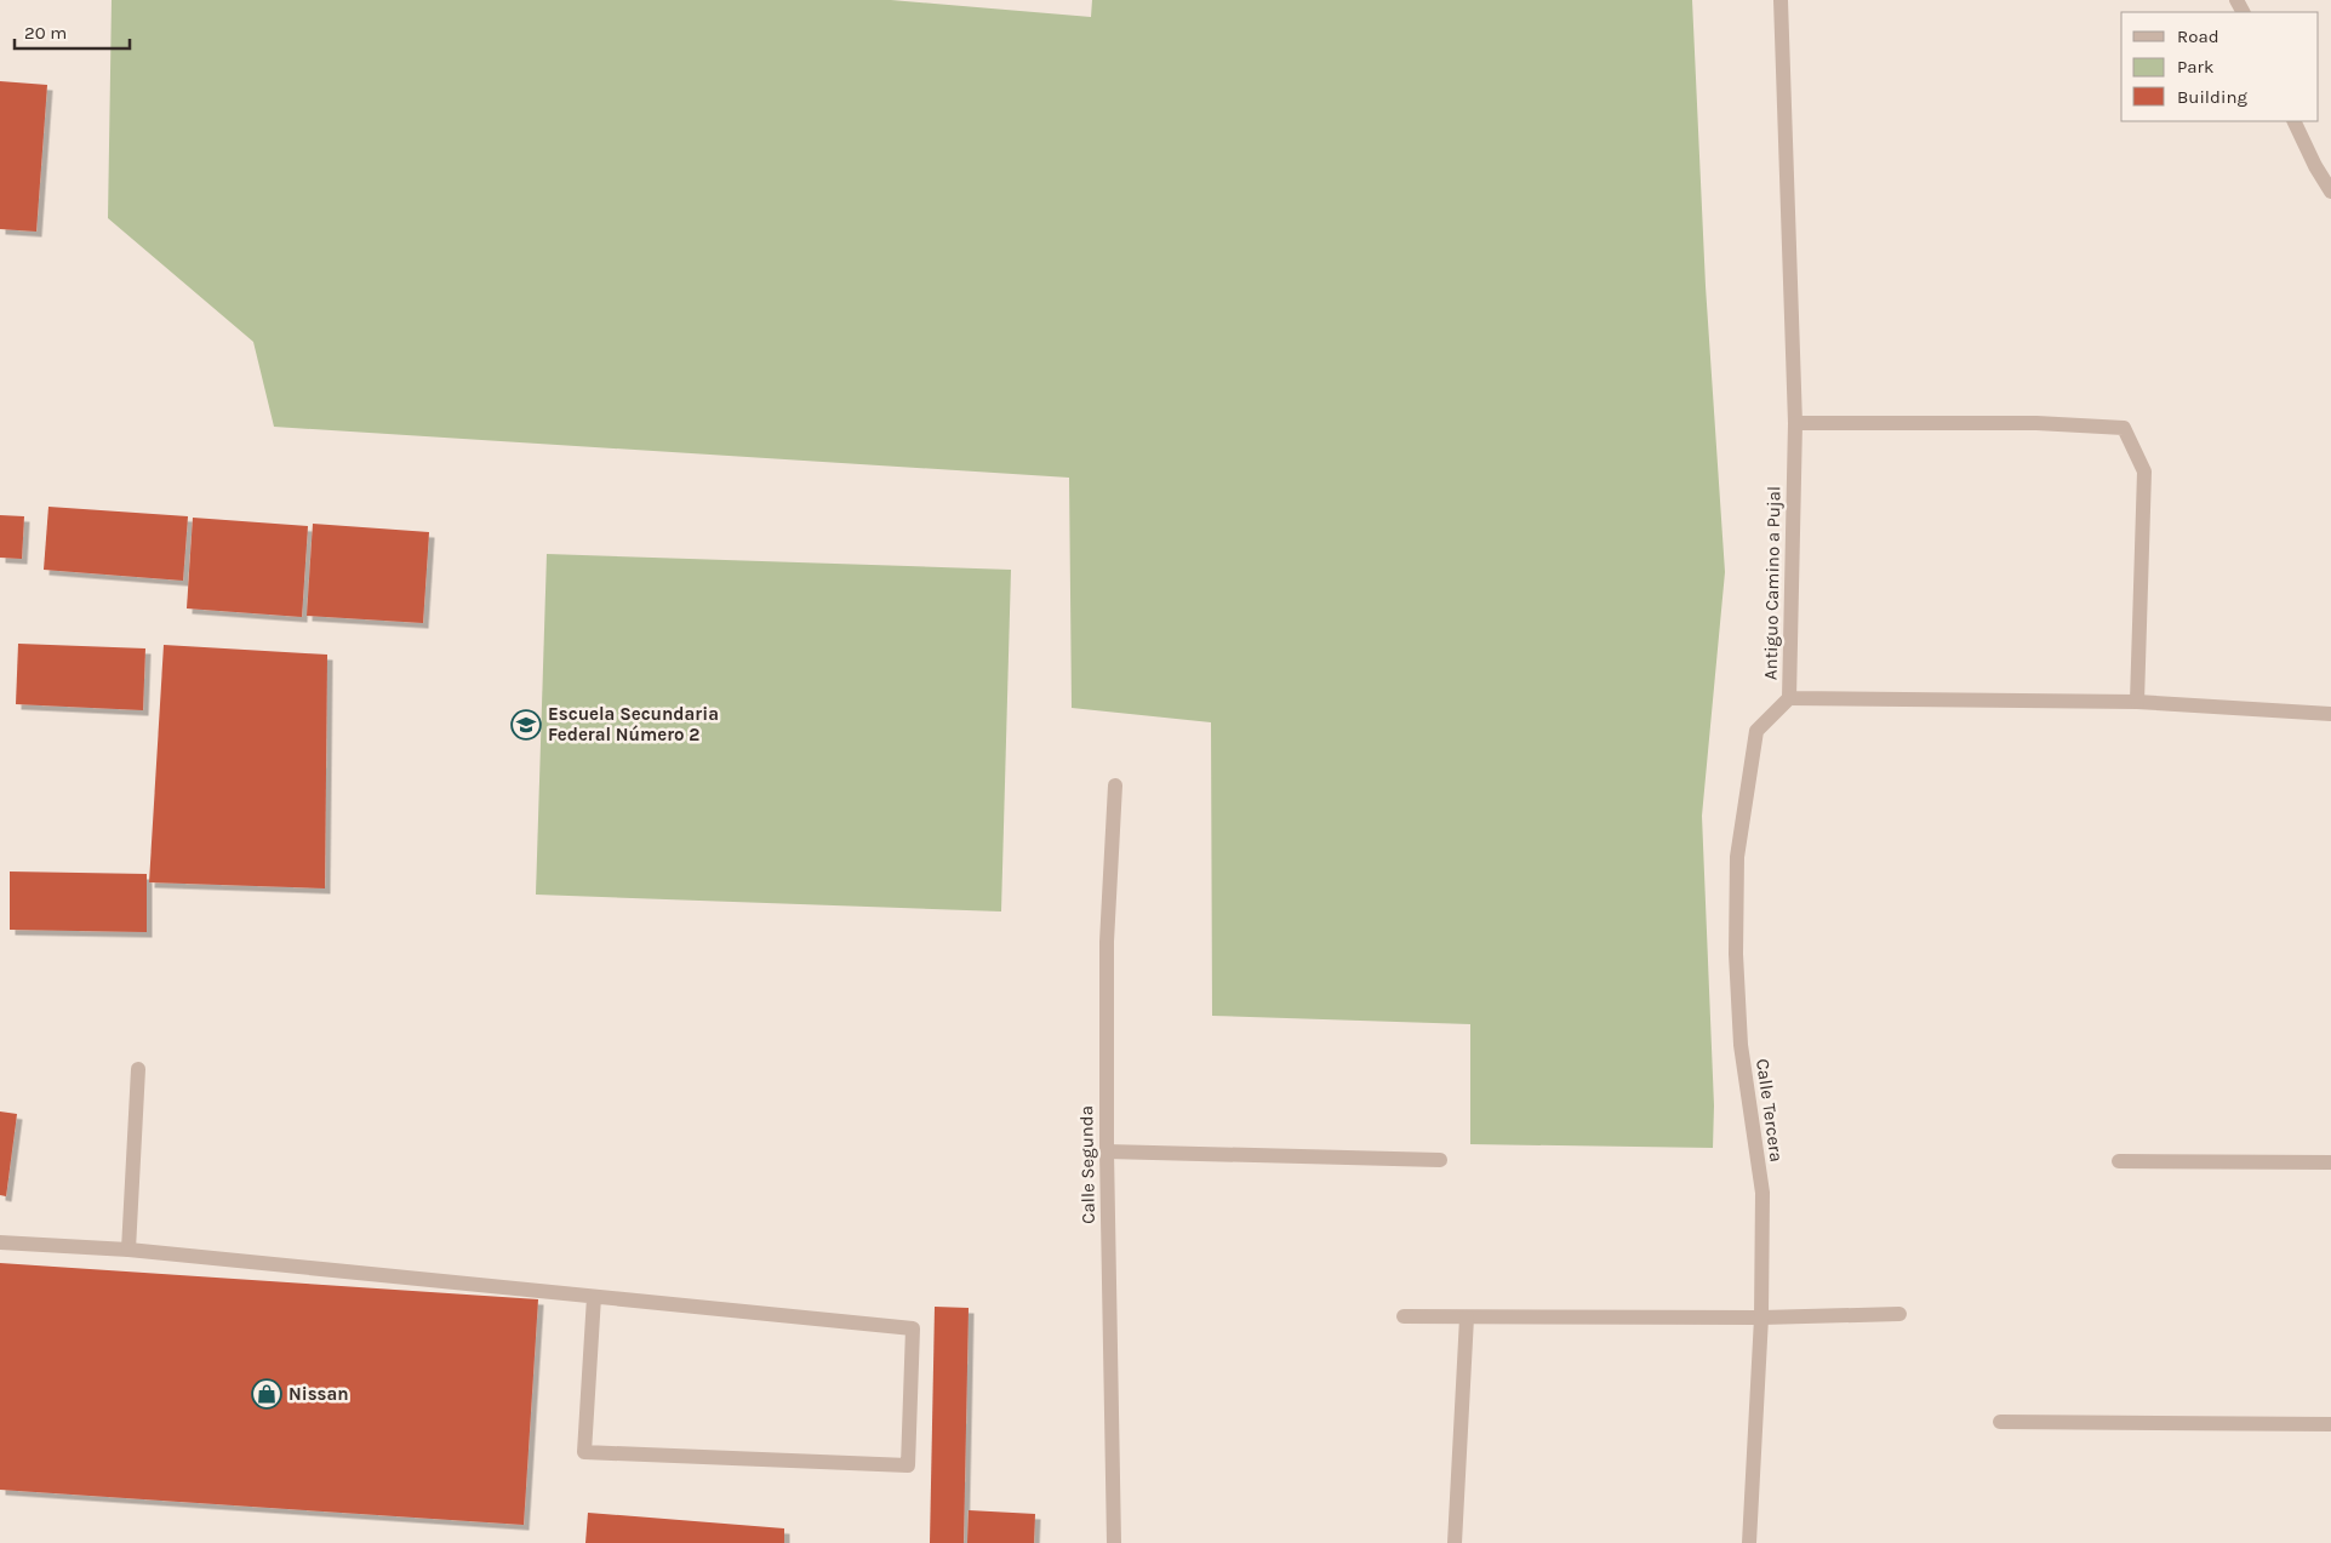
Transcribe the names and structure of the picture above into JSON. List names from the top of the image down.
{
  "streets": {
    "street": ["Antiguo Camino a Pujal", "Calle Tercera", "Calle Segunda"]
  },
  "crossings": [
    ["Antiguo Camino a Pujal", "Calle Tercera"]
  ],
  "places": {
    "school or university": ["Escuela Secundaria Federal Número 2"],
    "shop": ["Nissan"]
  },
  "legend": ["Road", "Park", "Building"],
  "scale_bar": "20 m"
}
